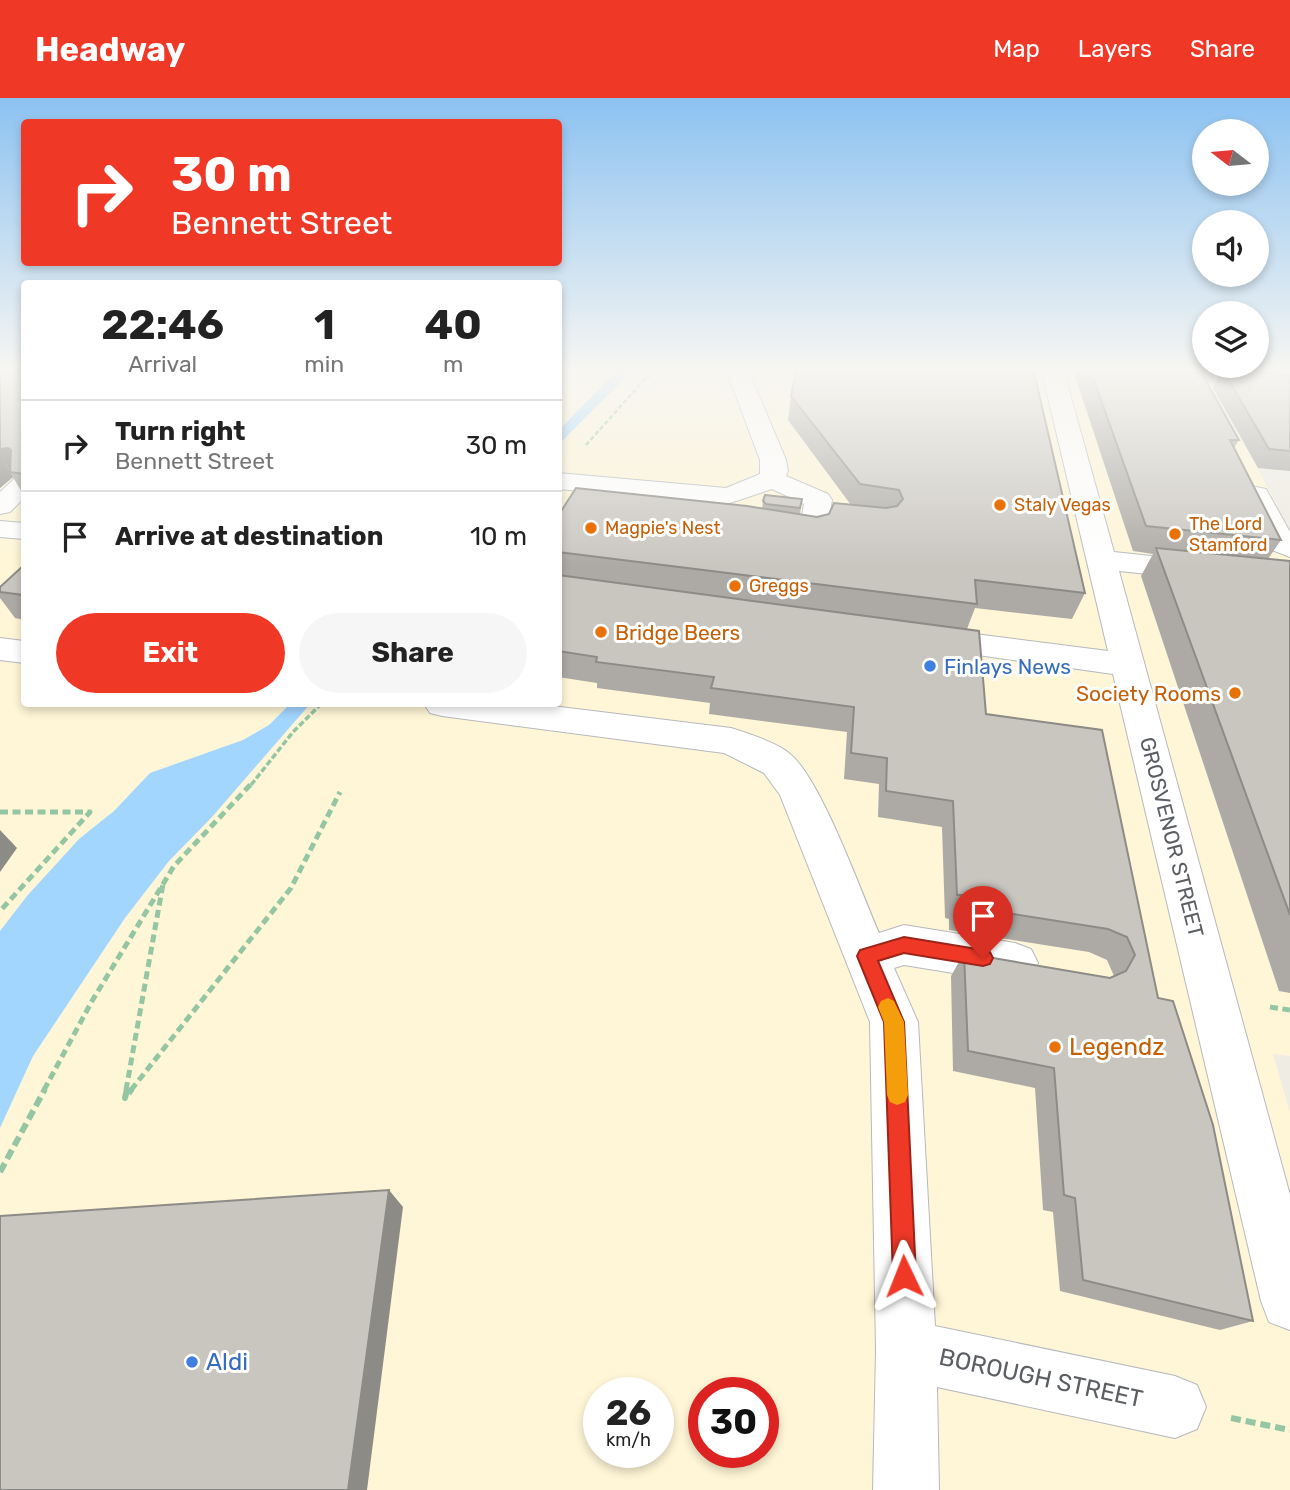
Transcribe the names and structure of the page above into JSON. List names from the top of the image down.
{
  "streets": {
    "street": ["GROSVENOR STREET", "BOROUGH STREET"]
  },
  "places": [
    "Staly Vegas",
    "Magpie's Nest",
    "The Lord Stamford",
    "Greggs",
    "Bridge Beers",
    "Finlays News",
    "Society Rooms",
    "Legendz",
    "Aldi"
  ],
  "north": "left",
  "page": {
    "header": "Headway",
    "nav": ["Map", "Layers", "Share"],
    "turn": ["30 m", "Bennett Street"],
    "eta": [
      "22:46",
      "Arrival",
      "1",
      "min",
      "40",
      "m"
    ],
    "list": [
      {
        "name": "Turn right",
        "note": "Bennett Street",
        "value": "30 m"
      },
      {
        "name": "Arrive at destination",
        "value": "10 m"
      }
    ],
    "buttons": ["Exit", "Share"],
    "speed": "26 km/h",
    "limit": "30"
  }
}
